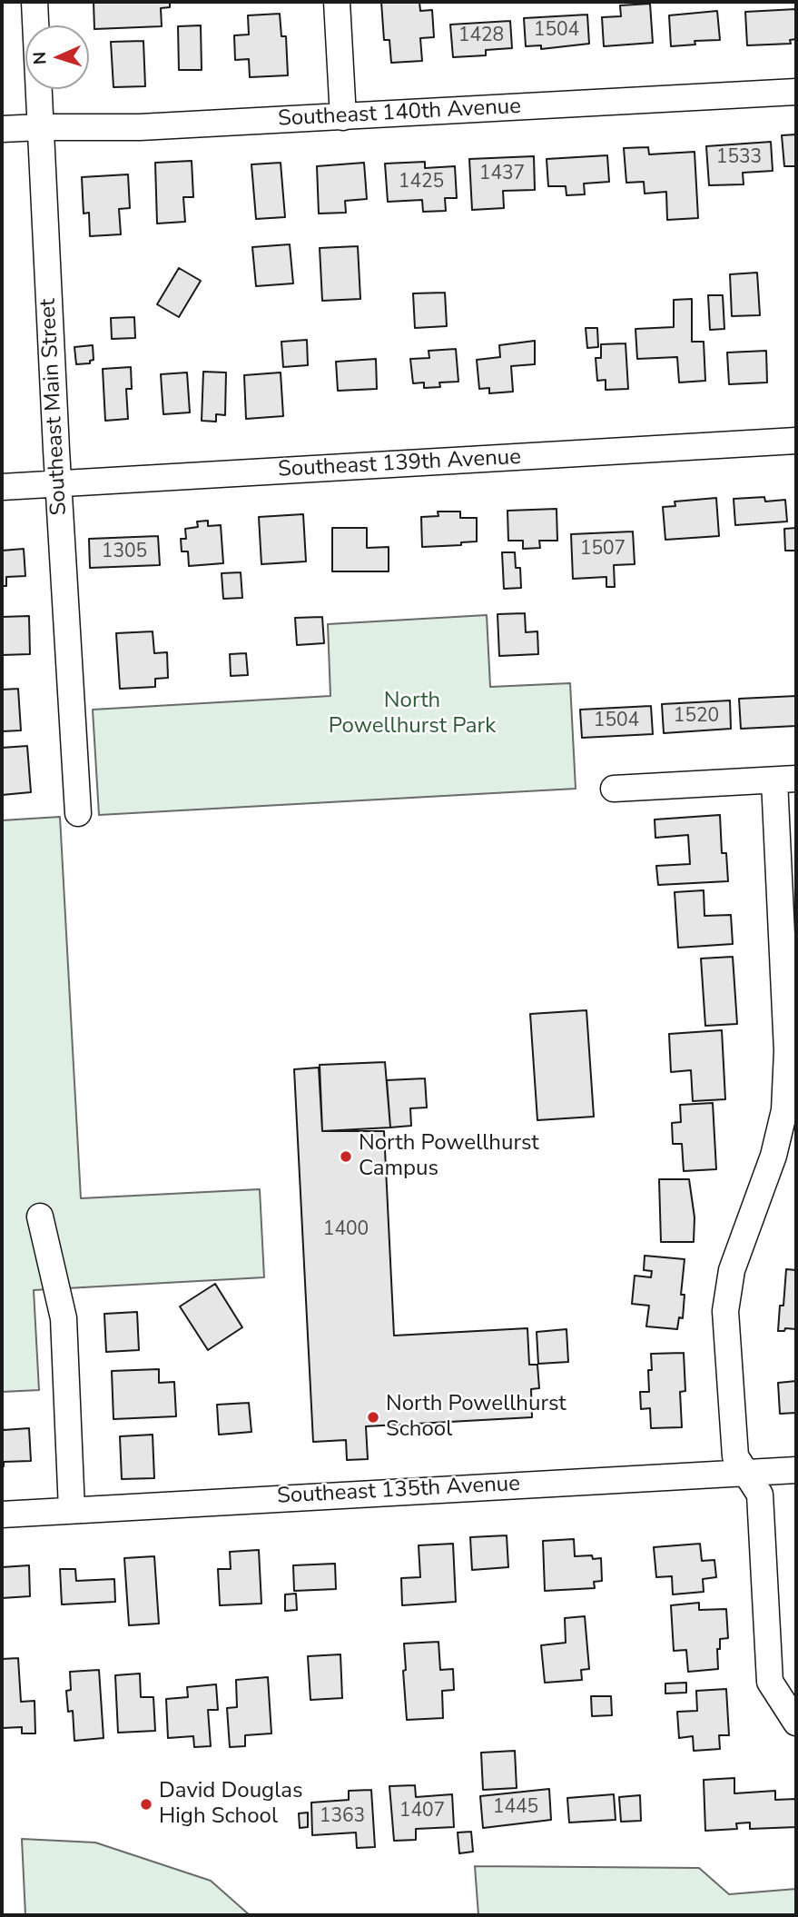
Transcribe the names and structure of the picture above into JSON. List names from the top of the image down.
{
  "streets": {
    "street": [
      "Southeast 140th Avenue",
      "Southeast Main Street",
      "Southeast 139th Avenue",
      "Southeast 135th Avenue"
    ]
  },
  "crossings": [
    ["Southeast 140th Avenue", "Southeast Main Street"],
    ["Southeast Main Street", "Southeast 139th Avenue"]
  ],
  "parks": ["North Powellhurst Park"],
  "places": ["North Powellhurst Campus", "North Powellhurst School", "David Douglas High School"],
  "house_numbers": [
    "1504",
    "1428",
    "1533",
    "1437",
    "1425",
    "1507",
    "1305",
    "1520",
    "1504",
    "1400",
    "1445",
    "1407",
    "1363"
  ],
  "north": "left"
}
